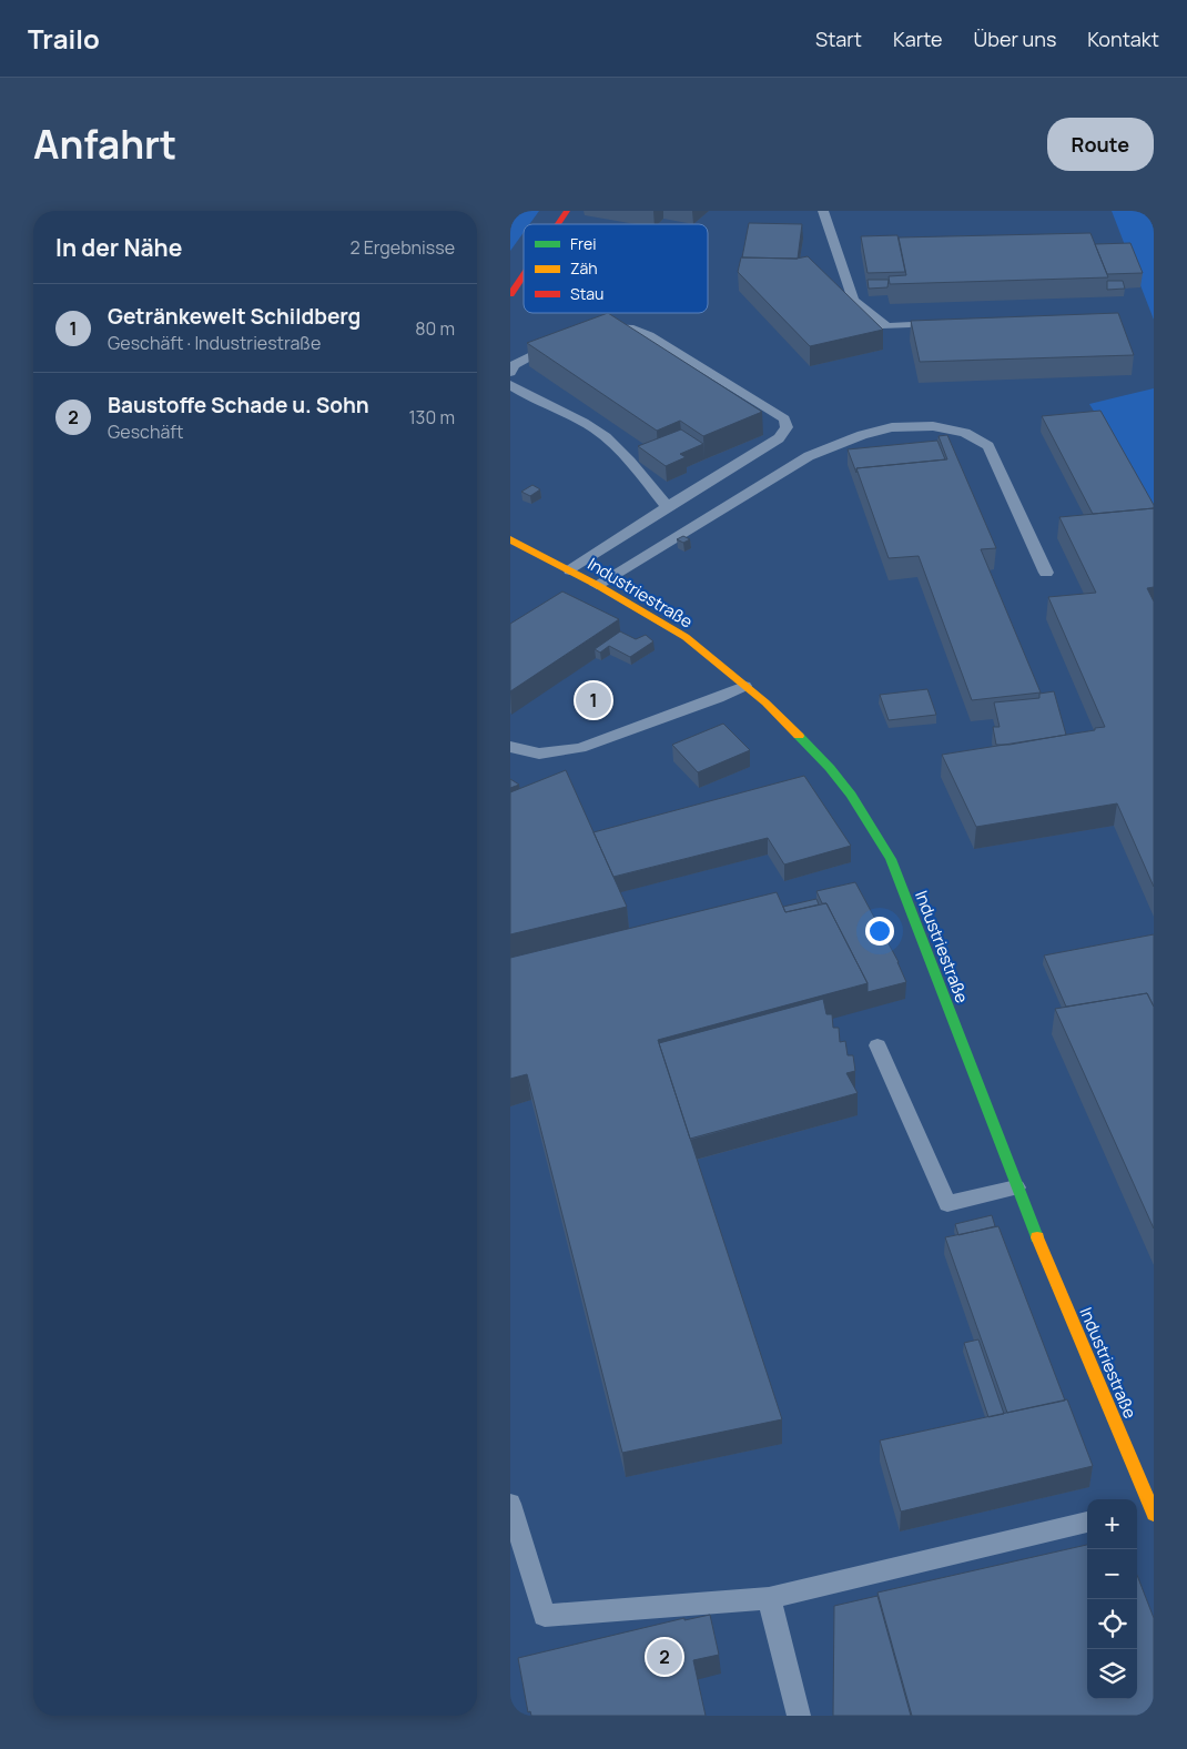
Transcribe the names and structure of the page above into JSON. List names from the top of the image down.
{
  "streets": {
    "street": ["Industriestraße"]
  },
  "legend": ["Frei", "Zäh", "Stau"],
  "page": {
    "header": "Trailo",
    "nav": [
      "Start",
      "Karte",
      "Über uns",
      "Kontakt"
    ],
    "title": "Anfahrt",
    "buttons": "Route",
    "heading": ["In der Nähe", "2 Ergebnisse"],
    "list": [
      {
        "mark": "1",
        "name": "Getränkewelt Schildberg",
        "note": "Geschäft · Industriestraße",
        "value": "80 m"
      },
      {
        "mark": "2",
        "name": "Baustoffe Schade u. Sohn",
        "note": "Geschäft",
        "value": "130 m"
      }
    ],
    "pins": ["1", "2"],
    "map_buttons": ["+", "−"]
  }
}
